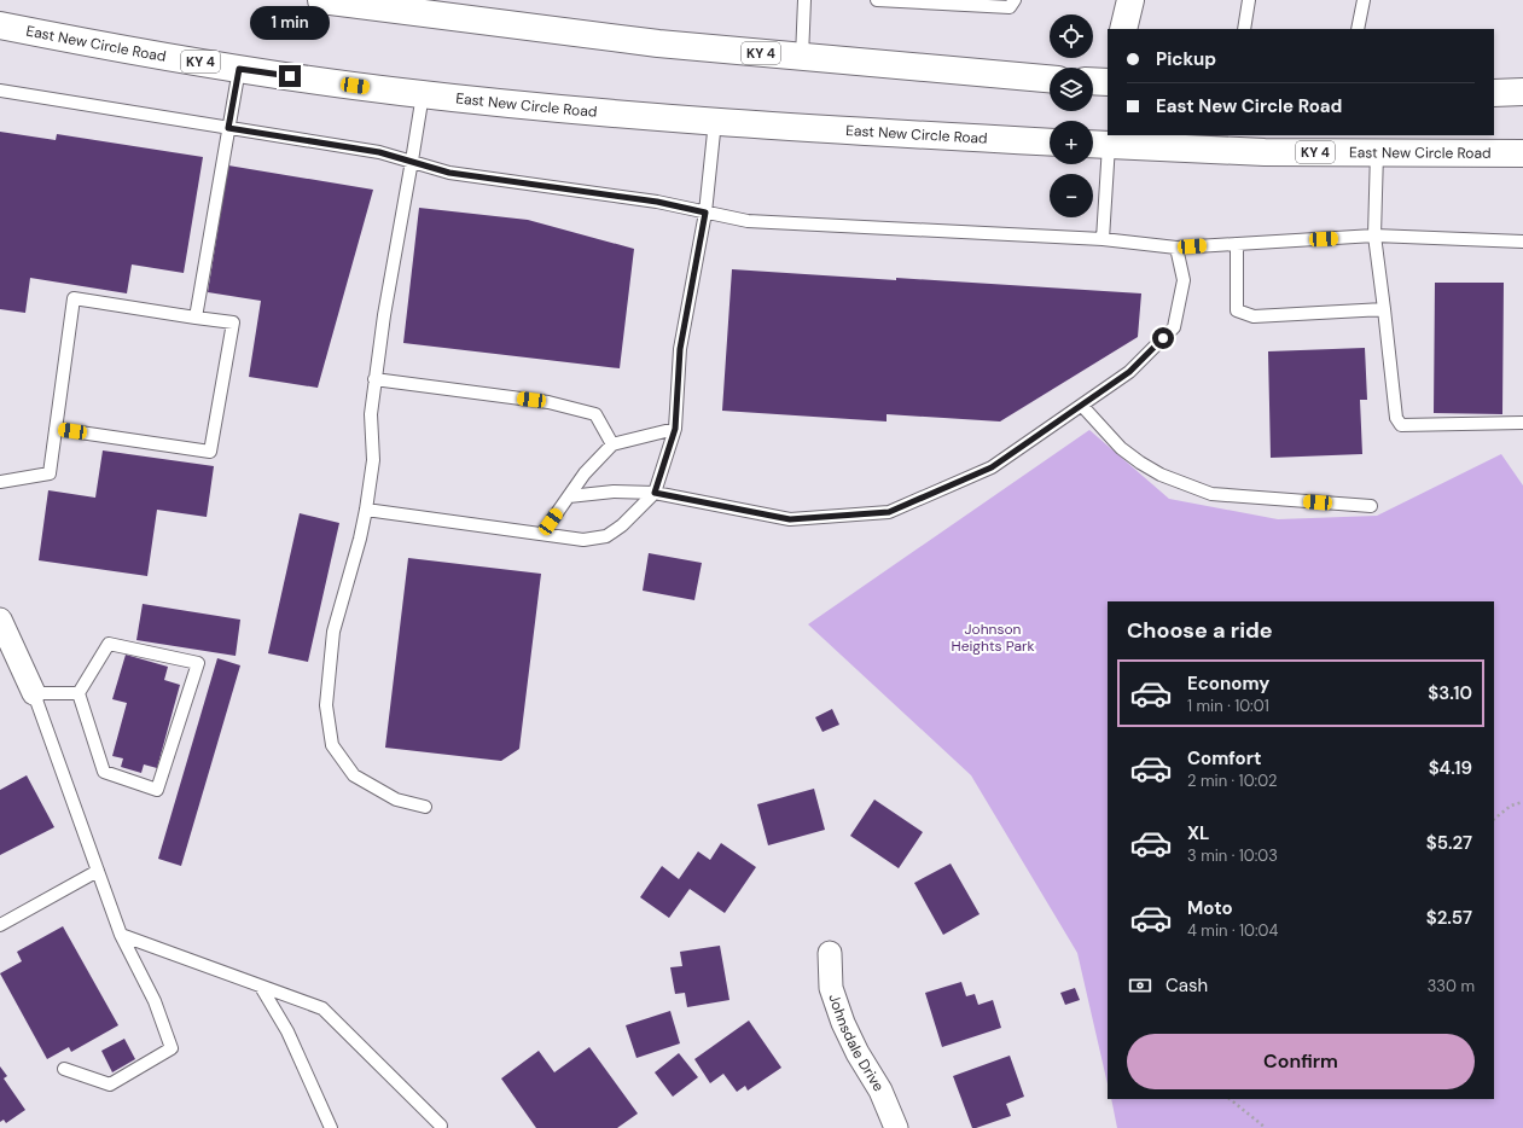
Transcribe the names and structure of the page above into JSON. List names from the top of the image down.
{
  "streets": {
    "main road": ["East New Circle Road", "KY 4"],
    "street": ["Johnsdale Drive"]
  },
  "parks": ["Johnson Heights Park"],
  "page": {
    "bubble": "1 min",
    "map_buttons": ["+", "−"],
    "banner": ["Pickup", "East New Circle Road"],
    "heading": "Choose a ride",
    "list": [
      {
        "name": "Economy",
        "note": "1 min · 10:01",
        "value": "$3.10"
      },
      {
        "name": "Comfort",
        "note": "2 min · 10:02",
        "value": "$4.19"
      },
      {
        "name": "XL",
        "note": "3 min · 10:03",
        "value": "$5.27"
      },
      {
        "name": "Moto",
        "note": "4 min · 10:04",
        "value": "$2.57"
      }
    ],
    "pay": ["Cash", "330 m"],
    "buttons": "Confirm"
  }
}
